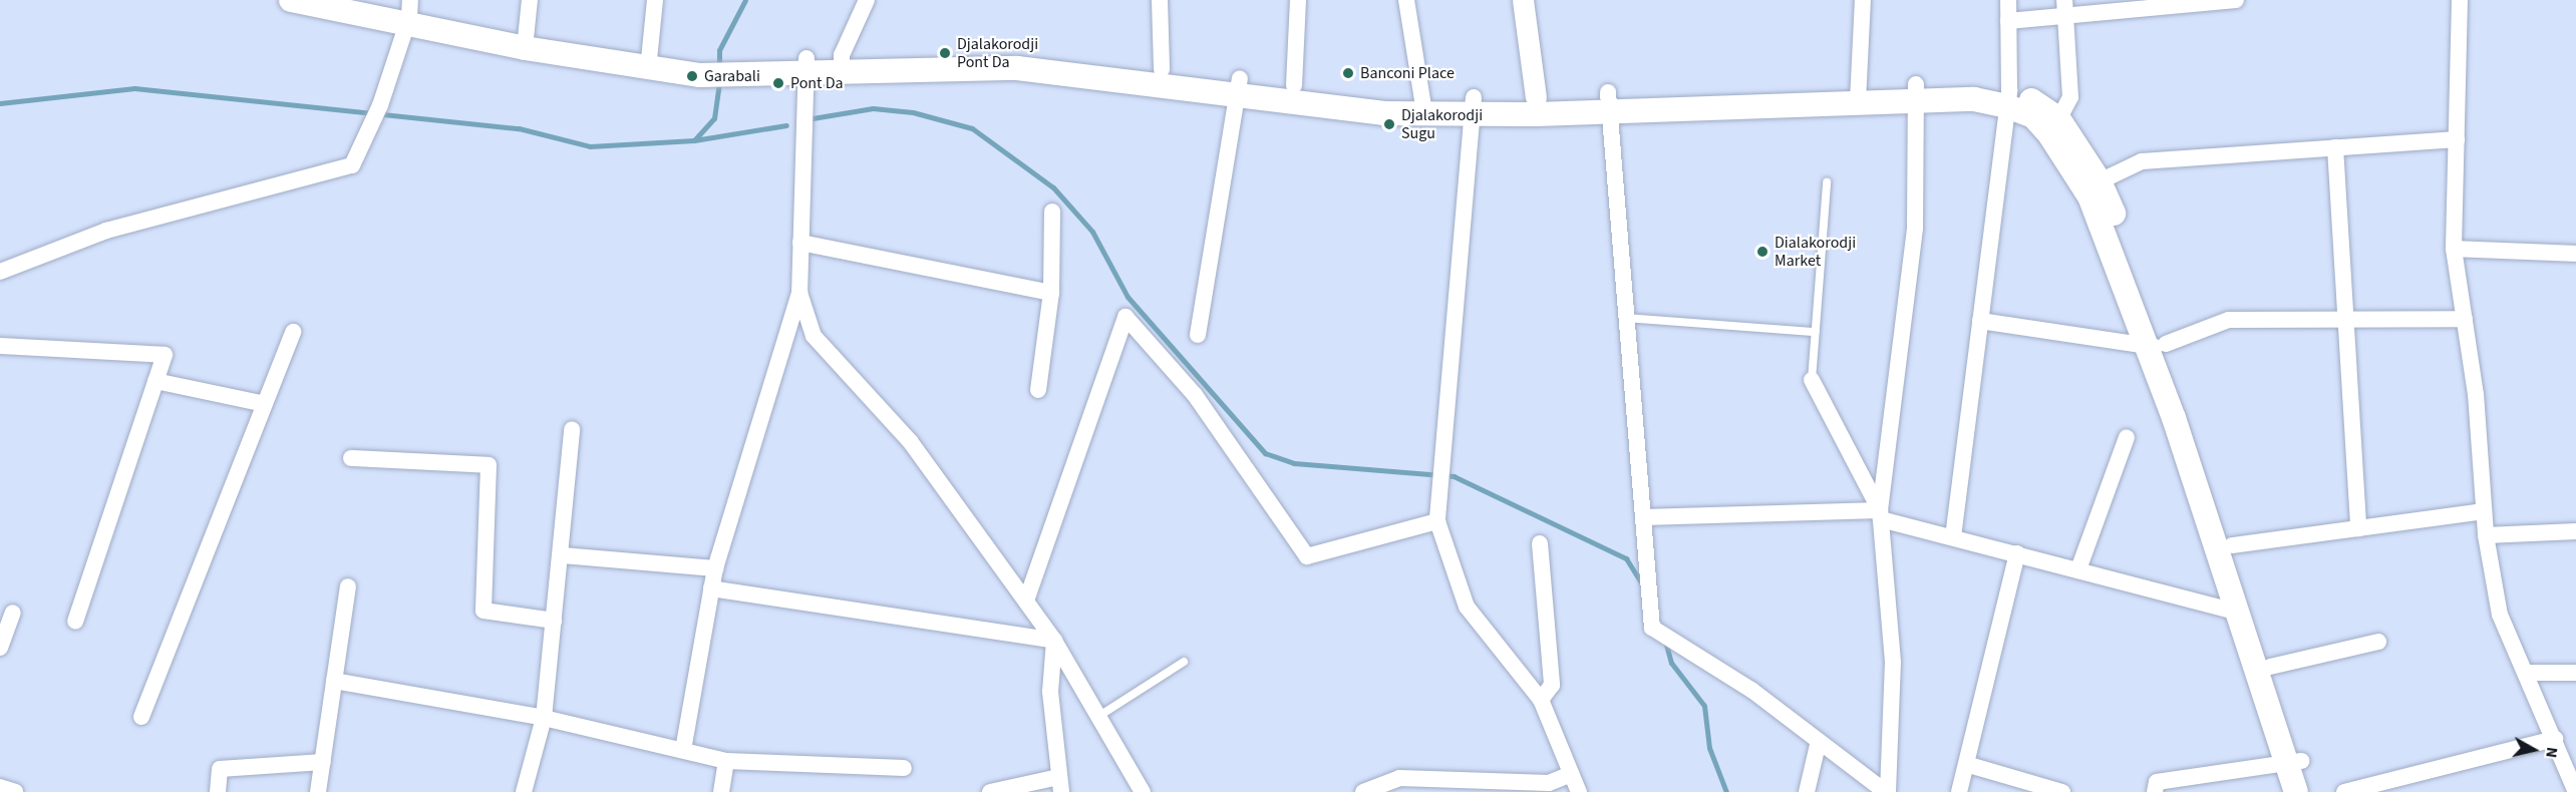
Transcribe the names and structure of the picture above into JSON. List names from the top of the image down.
{
  "places": [
    "Djalakorodji Pont Da",
    "Banconi Place",
    "Garabali",
    "Pont Da",
    "Djalakorodji Sugu",
    "Dialakorodji Market"
  ],
  "north": "right"
}
